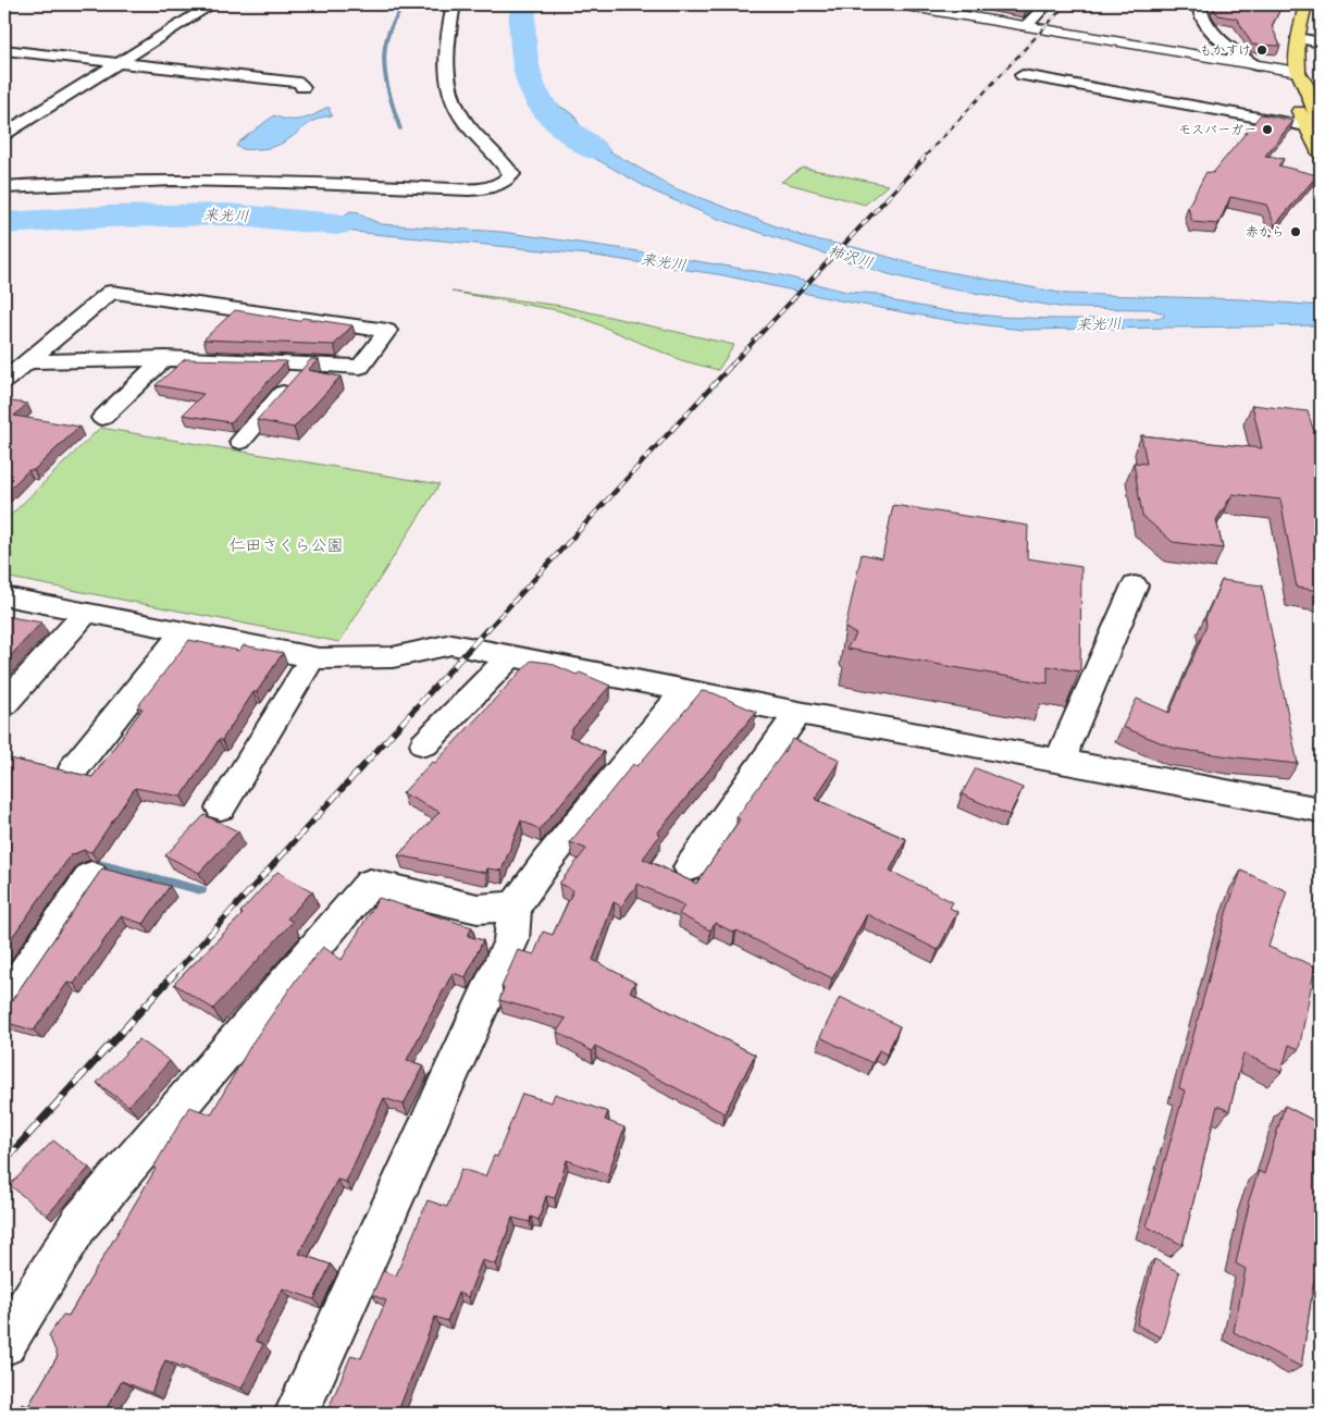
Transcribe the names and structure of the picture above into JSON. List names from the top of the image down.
{
  "water": ["来光川", "柿沢川"],
  "parks": ["仁田さくら公園"],
  "places": ["もかすけ", "モスバーガー", "赤から"]
}
